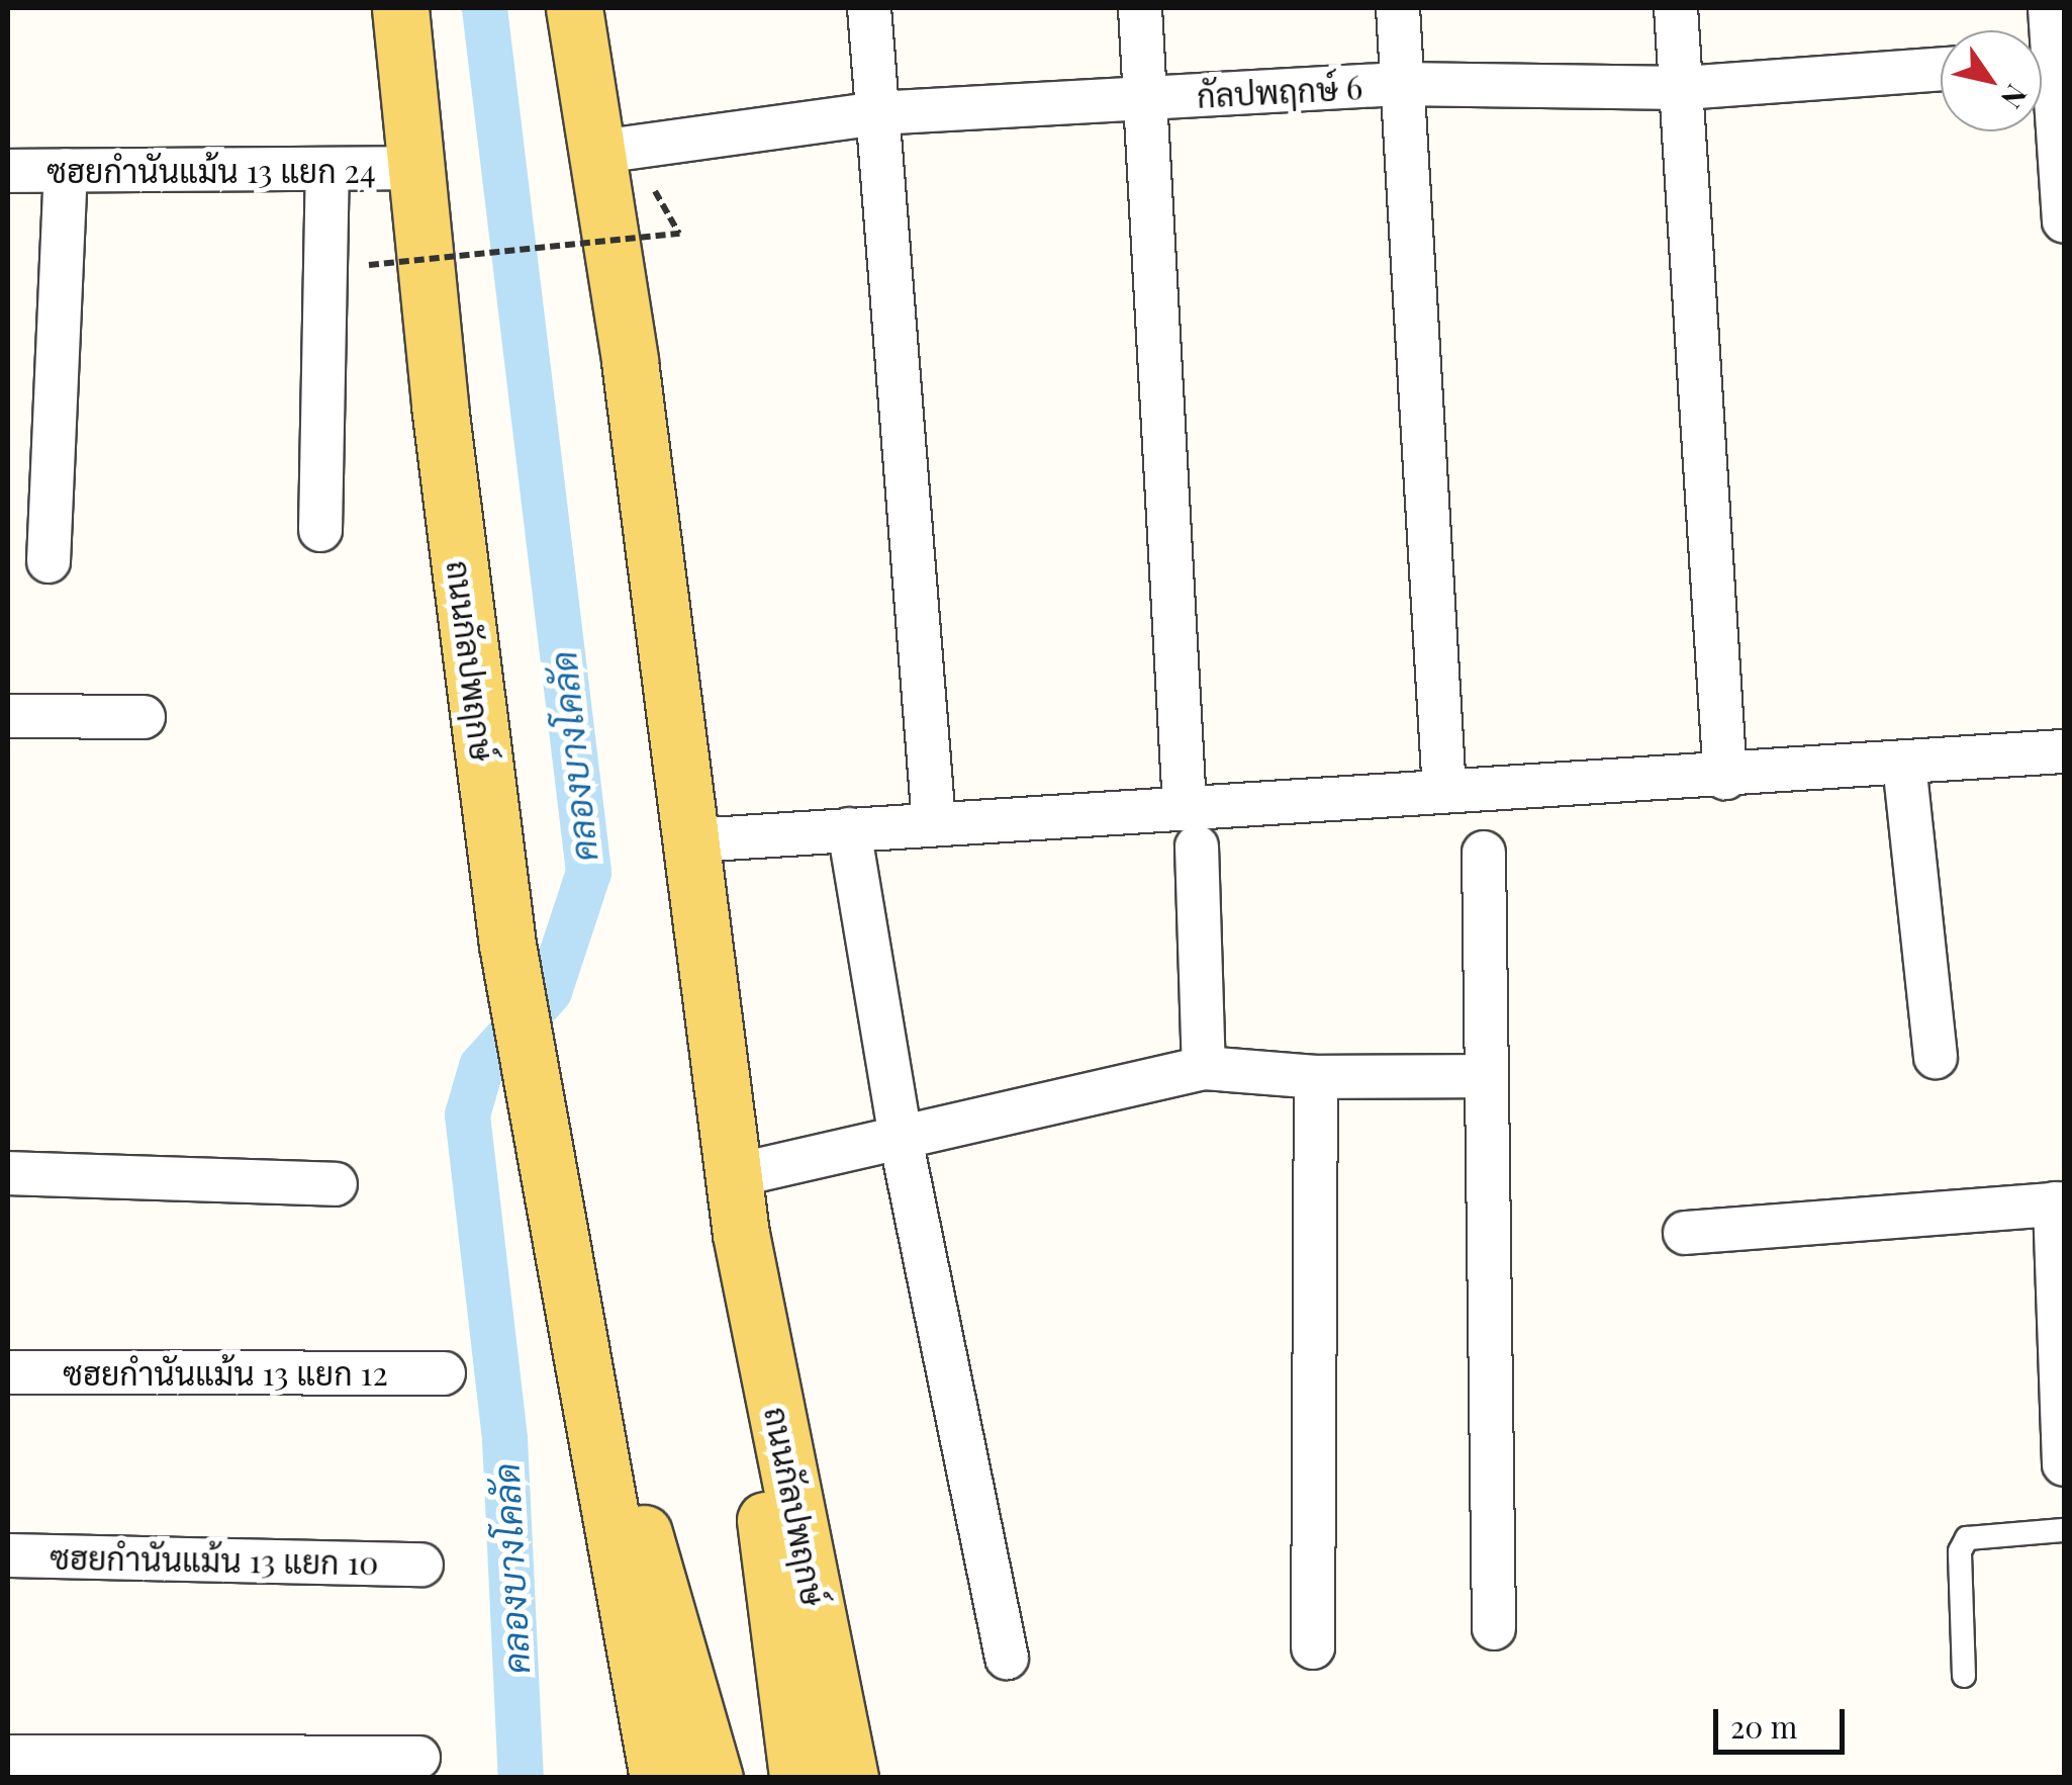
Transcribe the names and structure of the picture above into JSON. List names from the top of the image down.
{
  "streets": {
    "main road": ["ถนนกัลปพฤกษ์"],
    "street": [
      "กัลปพฤกษ์ 6",
      "ซฮยกำนันแม้น 13 แยก 24",
      "ซฮยกำนันแม้น 13 แยก 12",
      "ซฮยกำนันแม้น 13 แยก 10"
    ]
  },
  "crossings": [
    ["กัลปพฤกษ์ 6", "ถนนกัลปพฤกษ์"],
    ["ซฮยกำนันแม้น 13 แยก 24", "ถนนกัลปพฤกษ์"]
  ],
  "water": ["คลองบางโคลัด"],
  "scale_bar": "20 m",
  "north": "bottom right"
}
